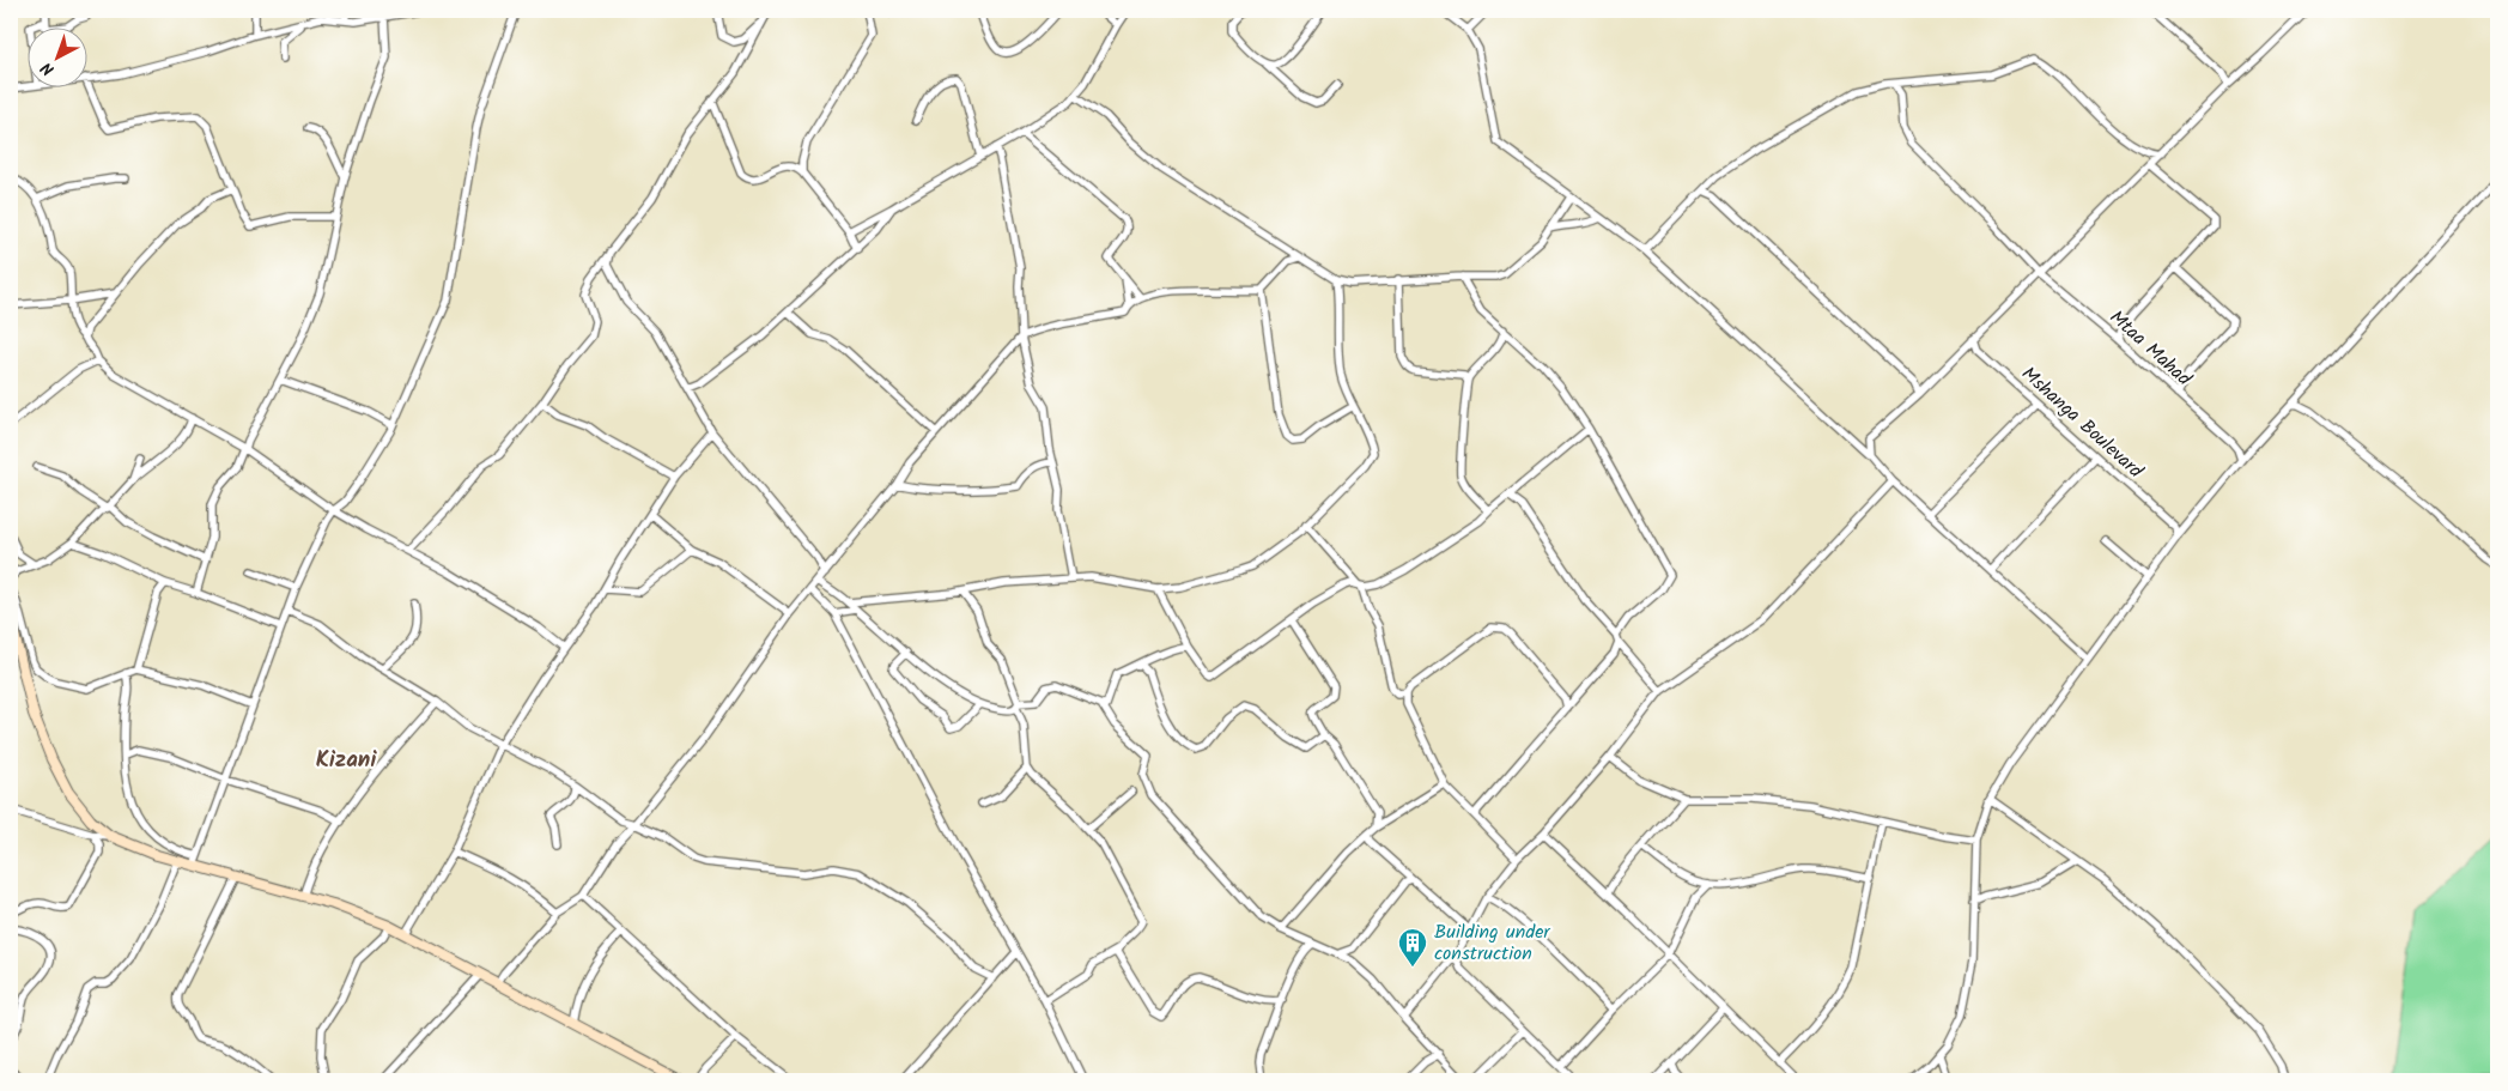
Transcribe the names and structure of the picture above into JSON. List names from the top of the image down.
{
  "streets": {
    "street": ["Mtaa Mahad", "Mshanga Boulevard"]
  },
  "districts": ["Kizani"],
  "places": {
    "building": ["Building under construction"]
  },
  "north": "bottom left"
}
